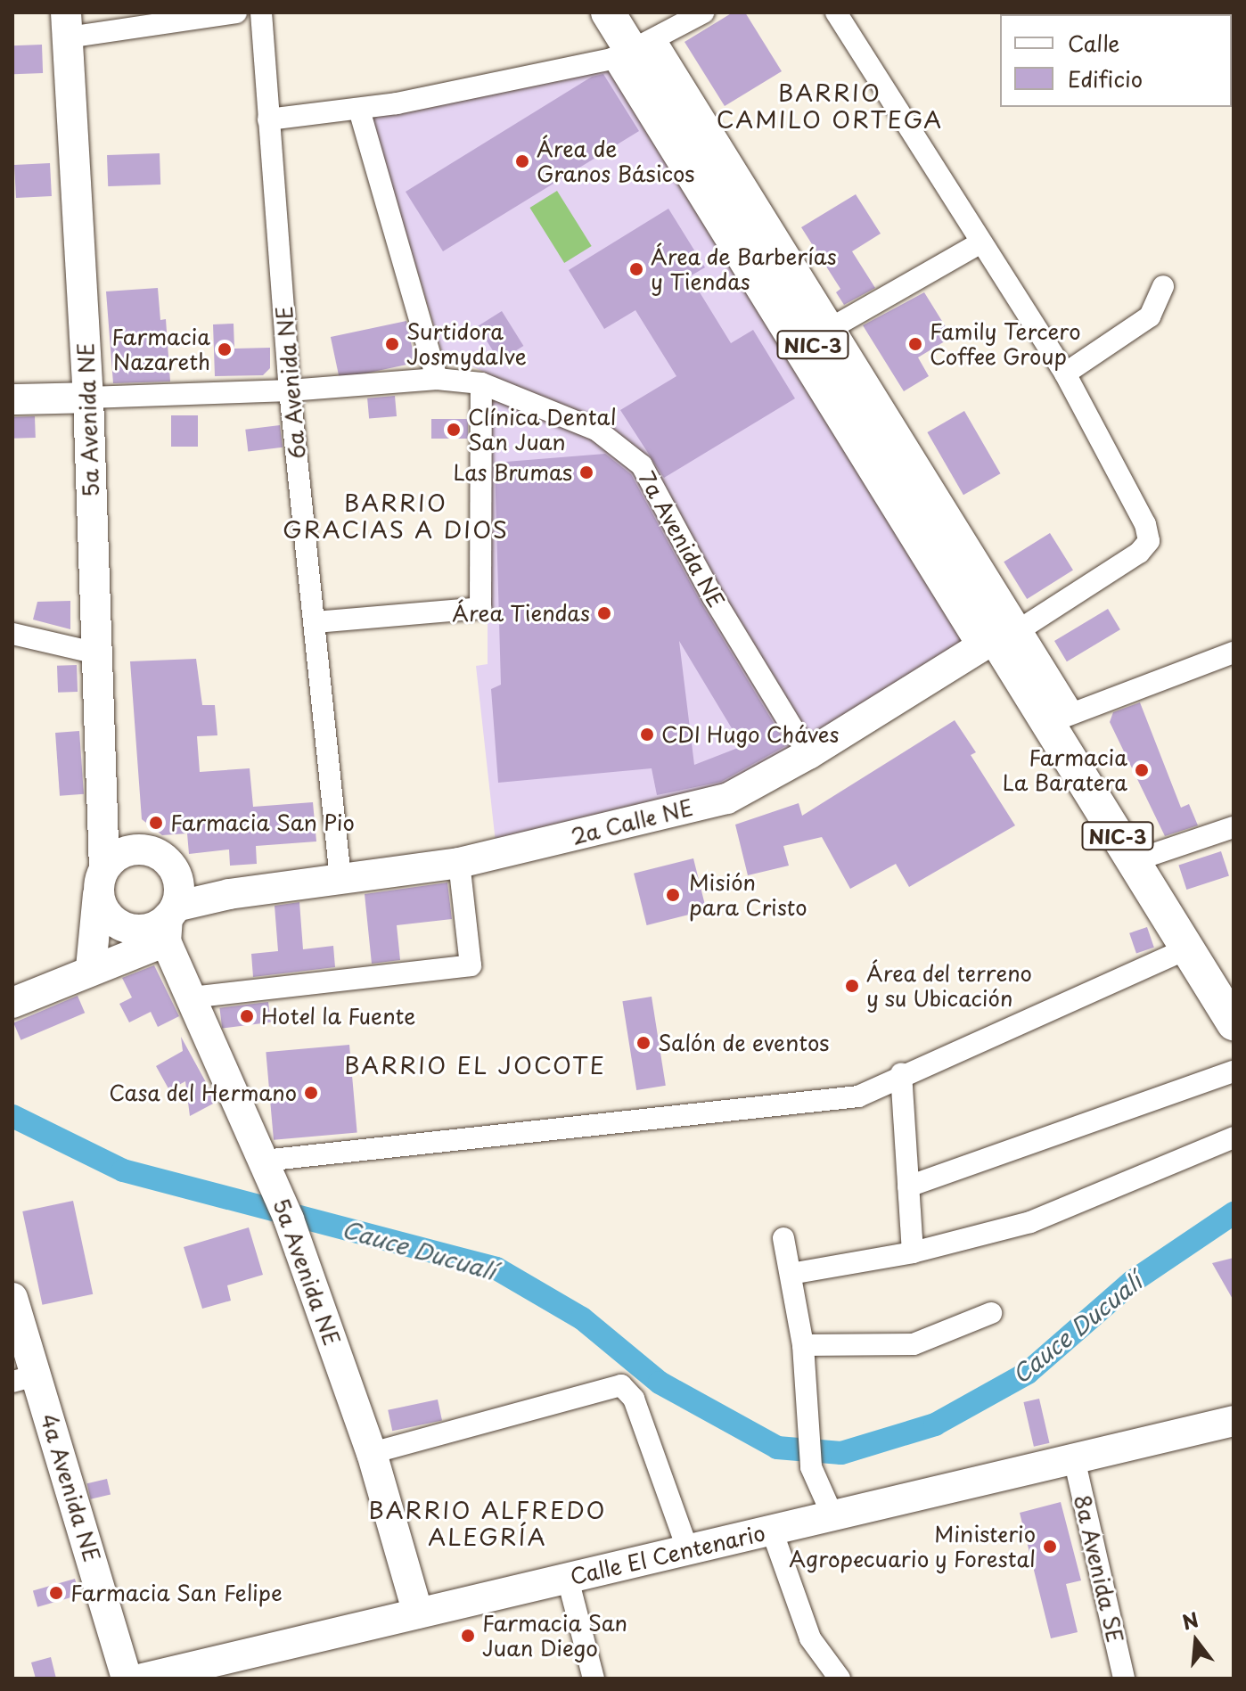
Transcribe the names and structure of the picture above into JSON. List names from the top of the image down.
{
  "streets": {
    "main road": ["NIC-3"],
    "street": [
      "6a Avenida NE",
      "5a Avenida NE",
      "7a Avenida NE",
      "2a Calle NE",
      "4a Avenida NE",
      "Calle El Centenario",
      "8a Avenida SE"
    ]
  },
  "crossings": [
    ["NIC-3", "2a Calle NE"],
    ["6a Avenida NE", "7a Avenida NE"],
    ["6a Avenida NE", "2a Calle NE"],
    ["5a Avenida NE", "7a Avenida NE"],
    ["5a Avenida NE", "2a Calle NE"],
    ["5a Avenida NE", "Calle El Centenario"],
    ["7a Avenida NE", "2a Calle NE"],
    ["Calle El Centenario", "8a Avenida SE"]
  ],
  "districts": [
    "BARRIO CAMILO ORTEGA",
    "BARRIO GRACIAS A DIOS",
    "BARRIO EL JOCOTE",
    "BARRIO ALFREDO ALEGRÍA"
  ],
  "water": ["Cauce Ducualí"],
  "places": [
    "Área de Granos Básicos",
    "Área de Barberías y Tiendas",
    "Surtidora Josmydalve",
    "Family Tercero Coffee Group",
    "Farmacia Nazareth",
    "Clínica Dental San Juan",
    "Las Brumas",
    "Área Tiendas",
    "CDI Hugo Cháves",
    "Farmacia La Baratera",
    "Farmacia San Pio",
    "Misión para Cristo",
    "Área del terreno y su Ubicación",
    "Hotel la Fuente",
    "Salón de eventos",
    "Casa del Hermano",
    "Ministerio Agropecuario y Forestal",
    "Farmacia San Felipe",
    "Farmacia San Juan Diego"
  ],
  "legend": ["Calle", "Edificio"],
  "north": "top"
}
